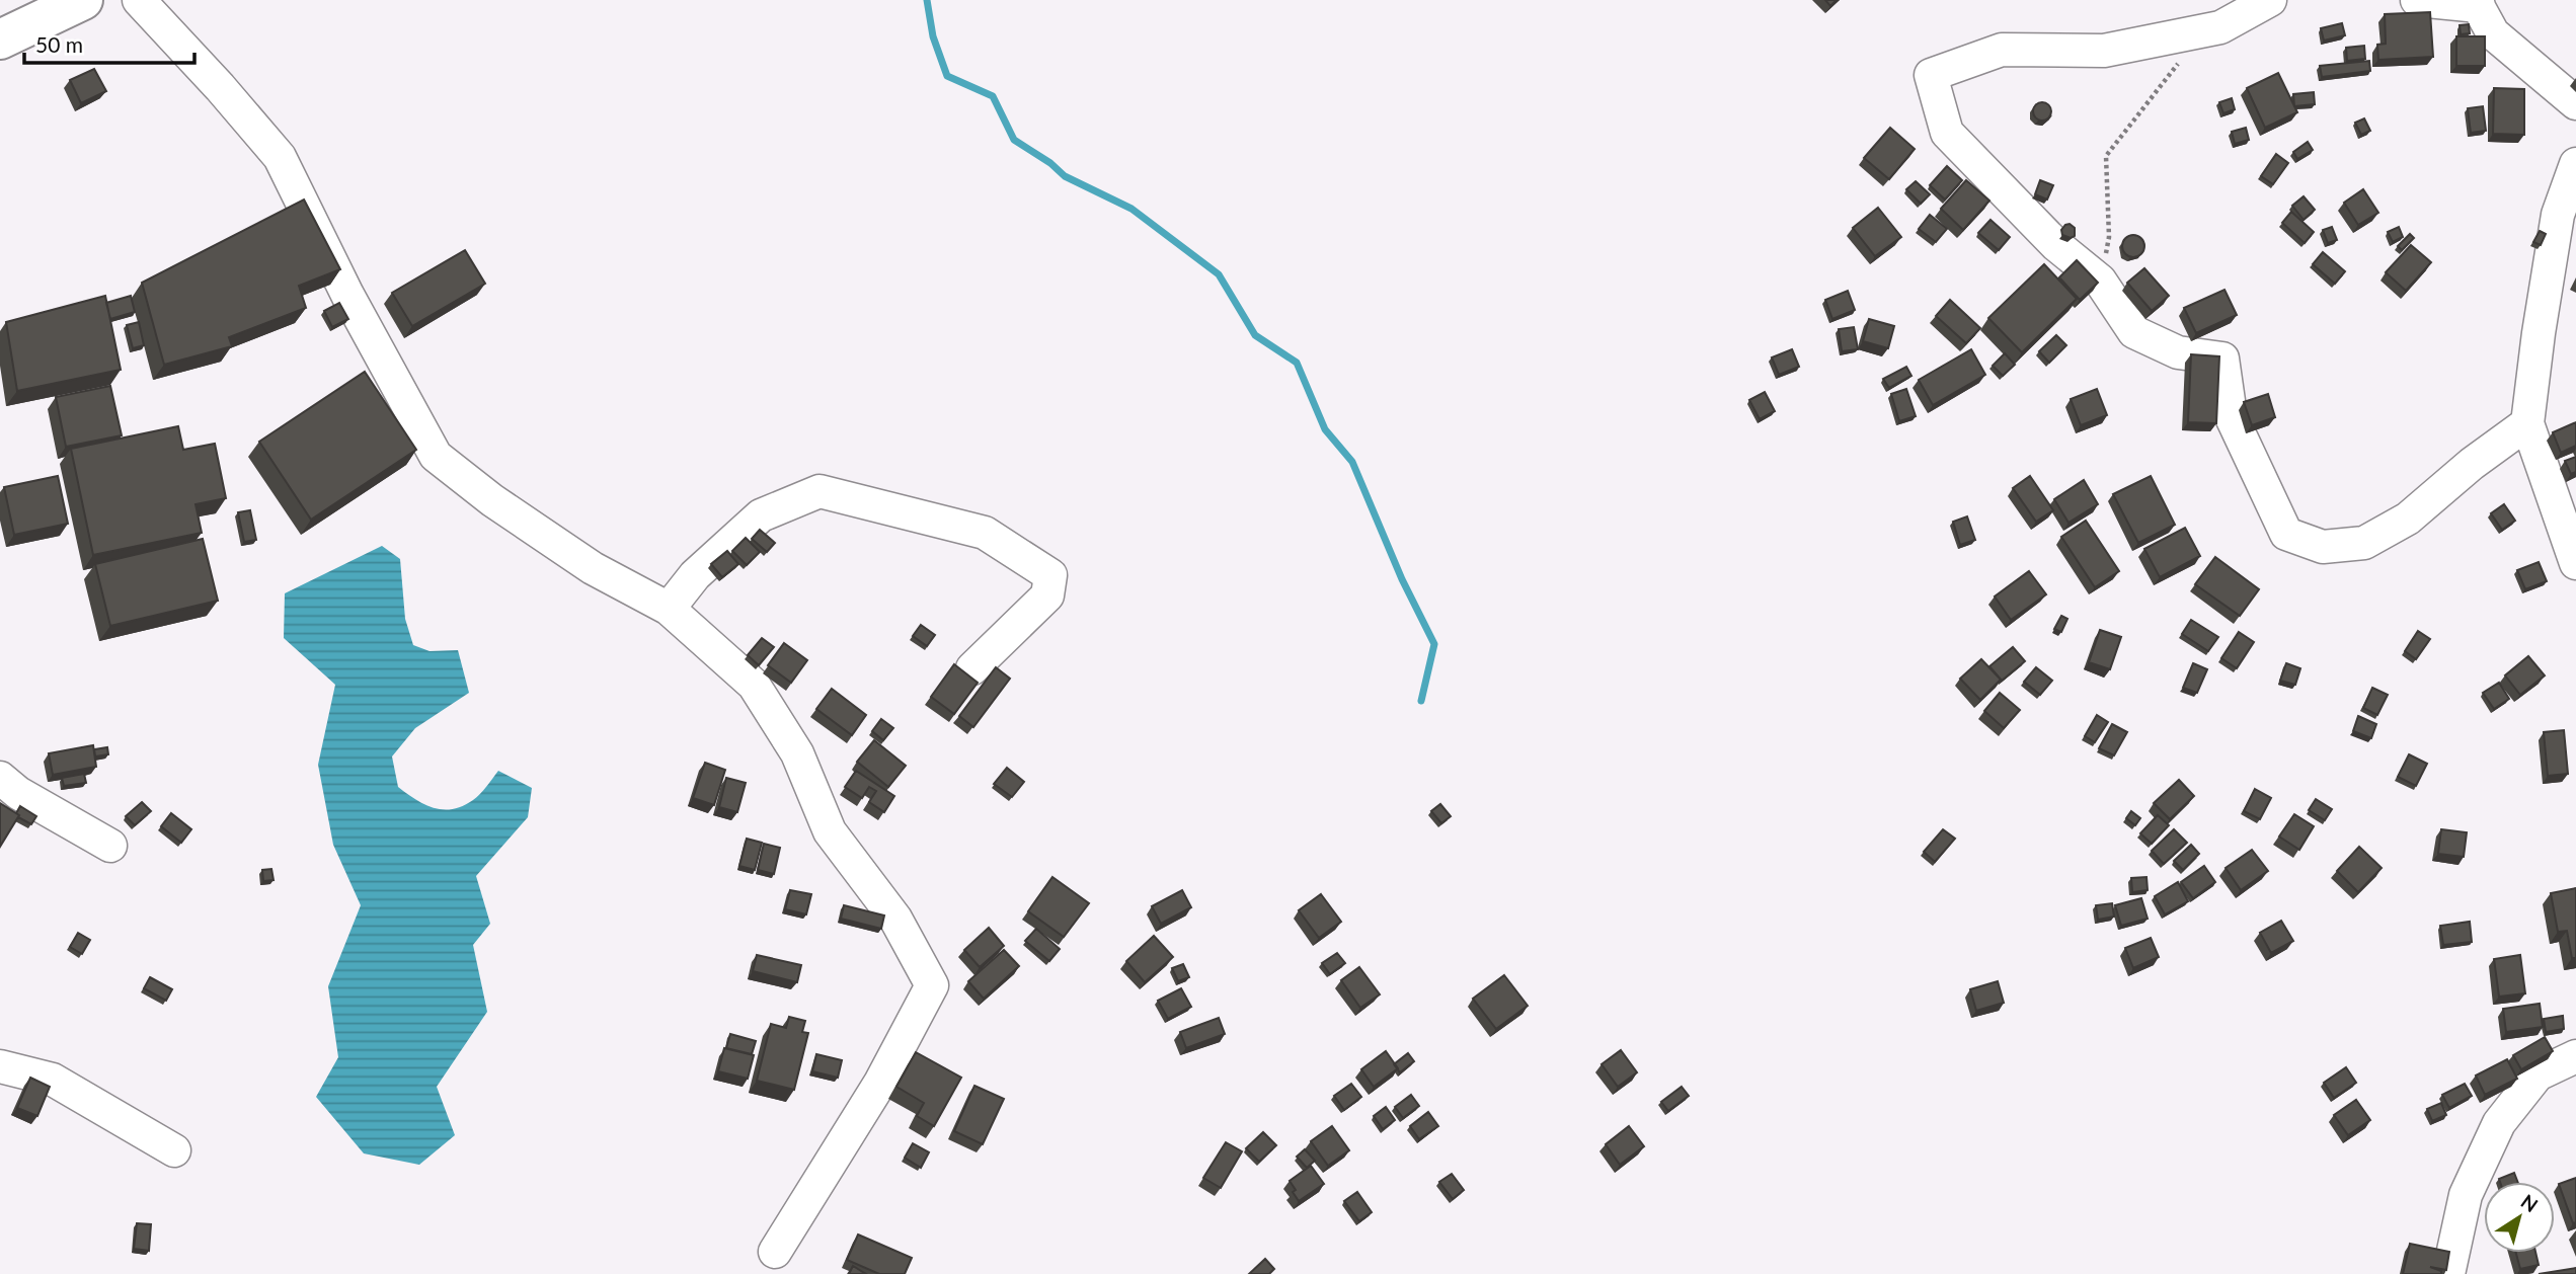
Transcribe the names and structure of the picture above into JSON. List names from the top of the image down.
{
  "scale_bar": "50 m",
  "north": "top right"
}
